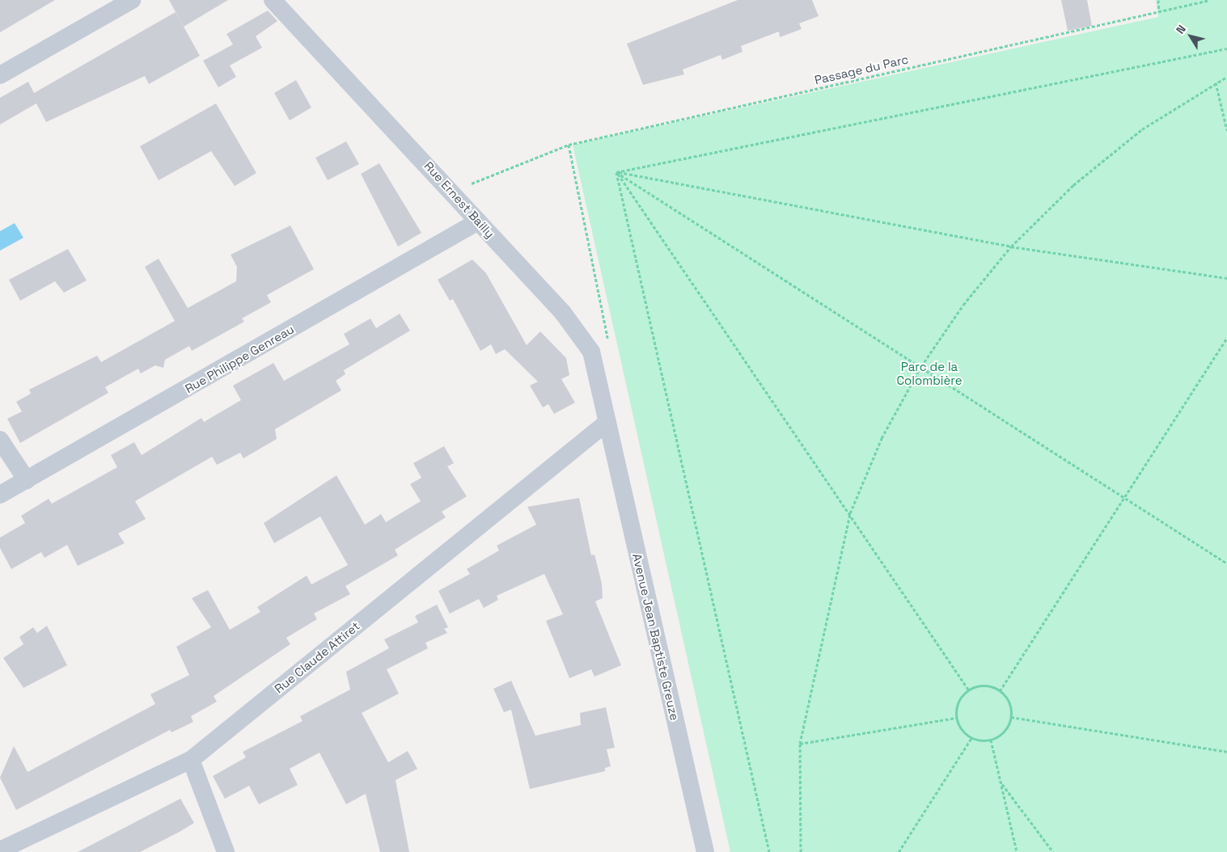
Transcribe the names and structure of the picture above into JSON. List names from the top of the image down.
{
  "streets": {
    "street": [
      "Rue Ernest Bailly",
      "Rue Philippe Genreau",
      "Avenue Jean Baptiste Greuze",
      "Rue Claude Attiret"
    ],
    "path": ["Passage du Parc"]
  },
  "crossings": [
    ["Passage du Parc", "Rue Ernest Bailly"],
    ["Rue Ernest Bailly", "Rue Philippe Genreau"],
    ["Rue Ernest Bailly", "Avenue Jean Baptiste Greuze"],
    ["Rue Ernest Bailly", "Rue Claude Attiret"],
    ["Avenue Jean Baptiste Greuze", "Rue Claude Attiret"]
  ],
  "parks": ["Parc de la Colombière"],
  "north": "top left"
}
